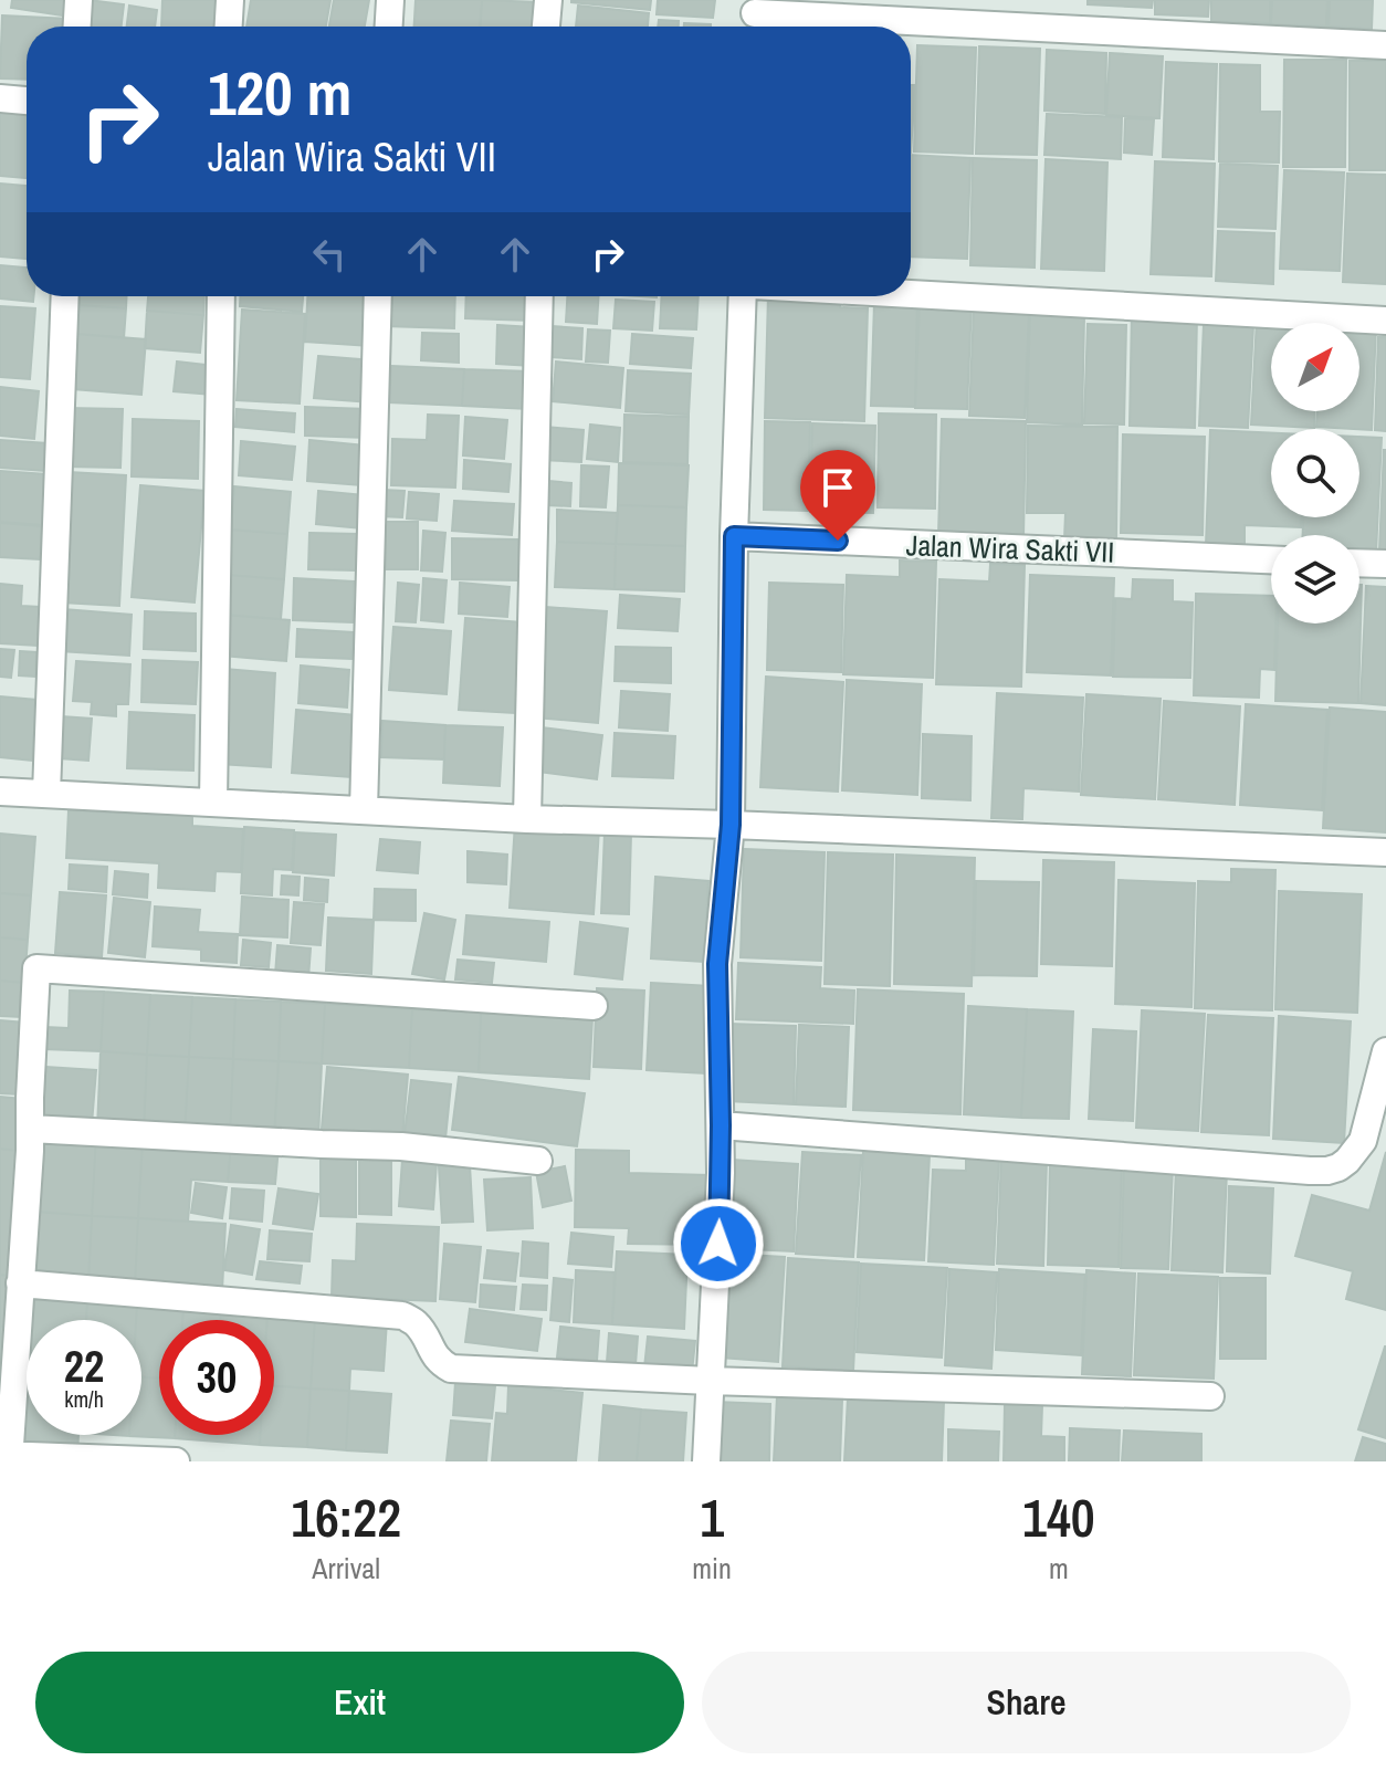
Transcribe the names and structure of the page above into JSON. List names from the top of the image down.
{
  "streets": {
    "street": ["Jalan Wira Sakti VII"]
  },
  "north": "top right",
  "page": {
    "turn": ["120 m", "Jalan Wira Sakti VII"],
    "speed": "22 km/h",
    "limit": "30",
    "eta": [
      "16:22",
      "Arrival",
      "1",
      "min",
      "140",
      "m"
    ],
    "buttons": ["Exit", "Share"]
  }
}
